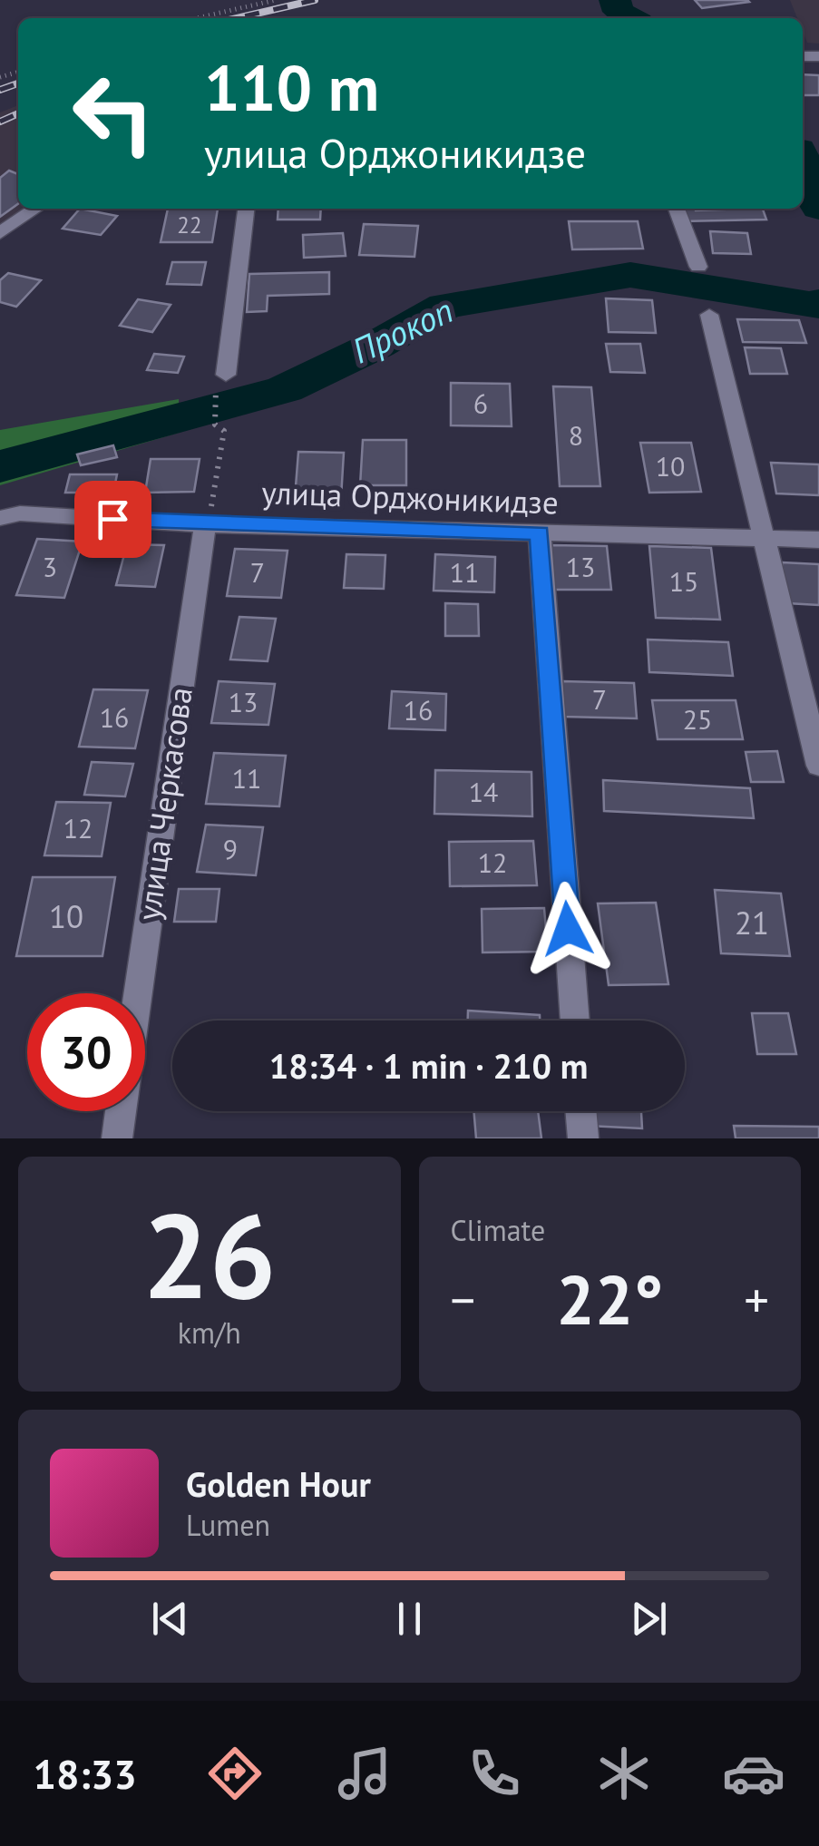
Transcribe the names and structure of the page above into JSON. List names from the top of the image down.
{
  "streets": {
    "street": ["улица Орджоникидзе", "улица Черкасова"]
  },
  "crossings": [
    ["улица Орджоникидзе", "улица Черкасова"]
  ],
  "water": ["Прокоп"],
  "house_numbers": [
    "22",
    "6",
    "8",
    "10",
    "3",
    "13",
    "7",
    "11",
    "15",
    "7",
    "13",
    "16",
    "16",
    "25",
    "11",
    "14",
    "12",
    "9",
    "12",
    "10",
    "21"
  ],
  "page": {
    "turn": ["110 m", "улица Орджоникидзе"],
    "limit": "30",
    "trip": "18:34 · 1 min · 210 m",
    "tile": [
      ["26", "km/h"],
      "Climate"
    ],
    "heat": ["−", "22°", "+"],
    "song": ["Golden Hour", "Lumen"],
    "tabs": "18:33"
  }
}
